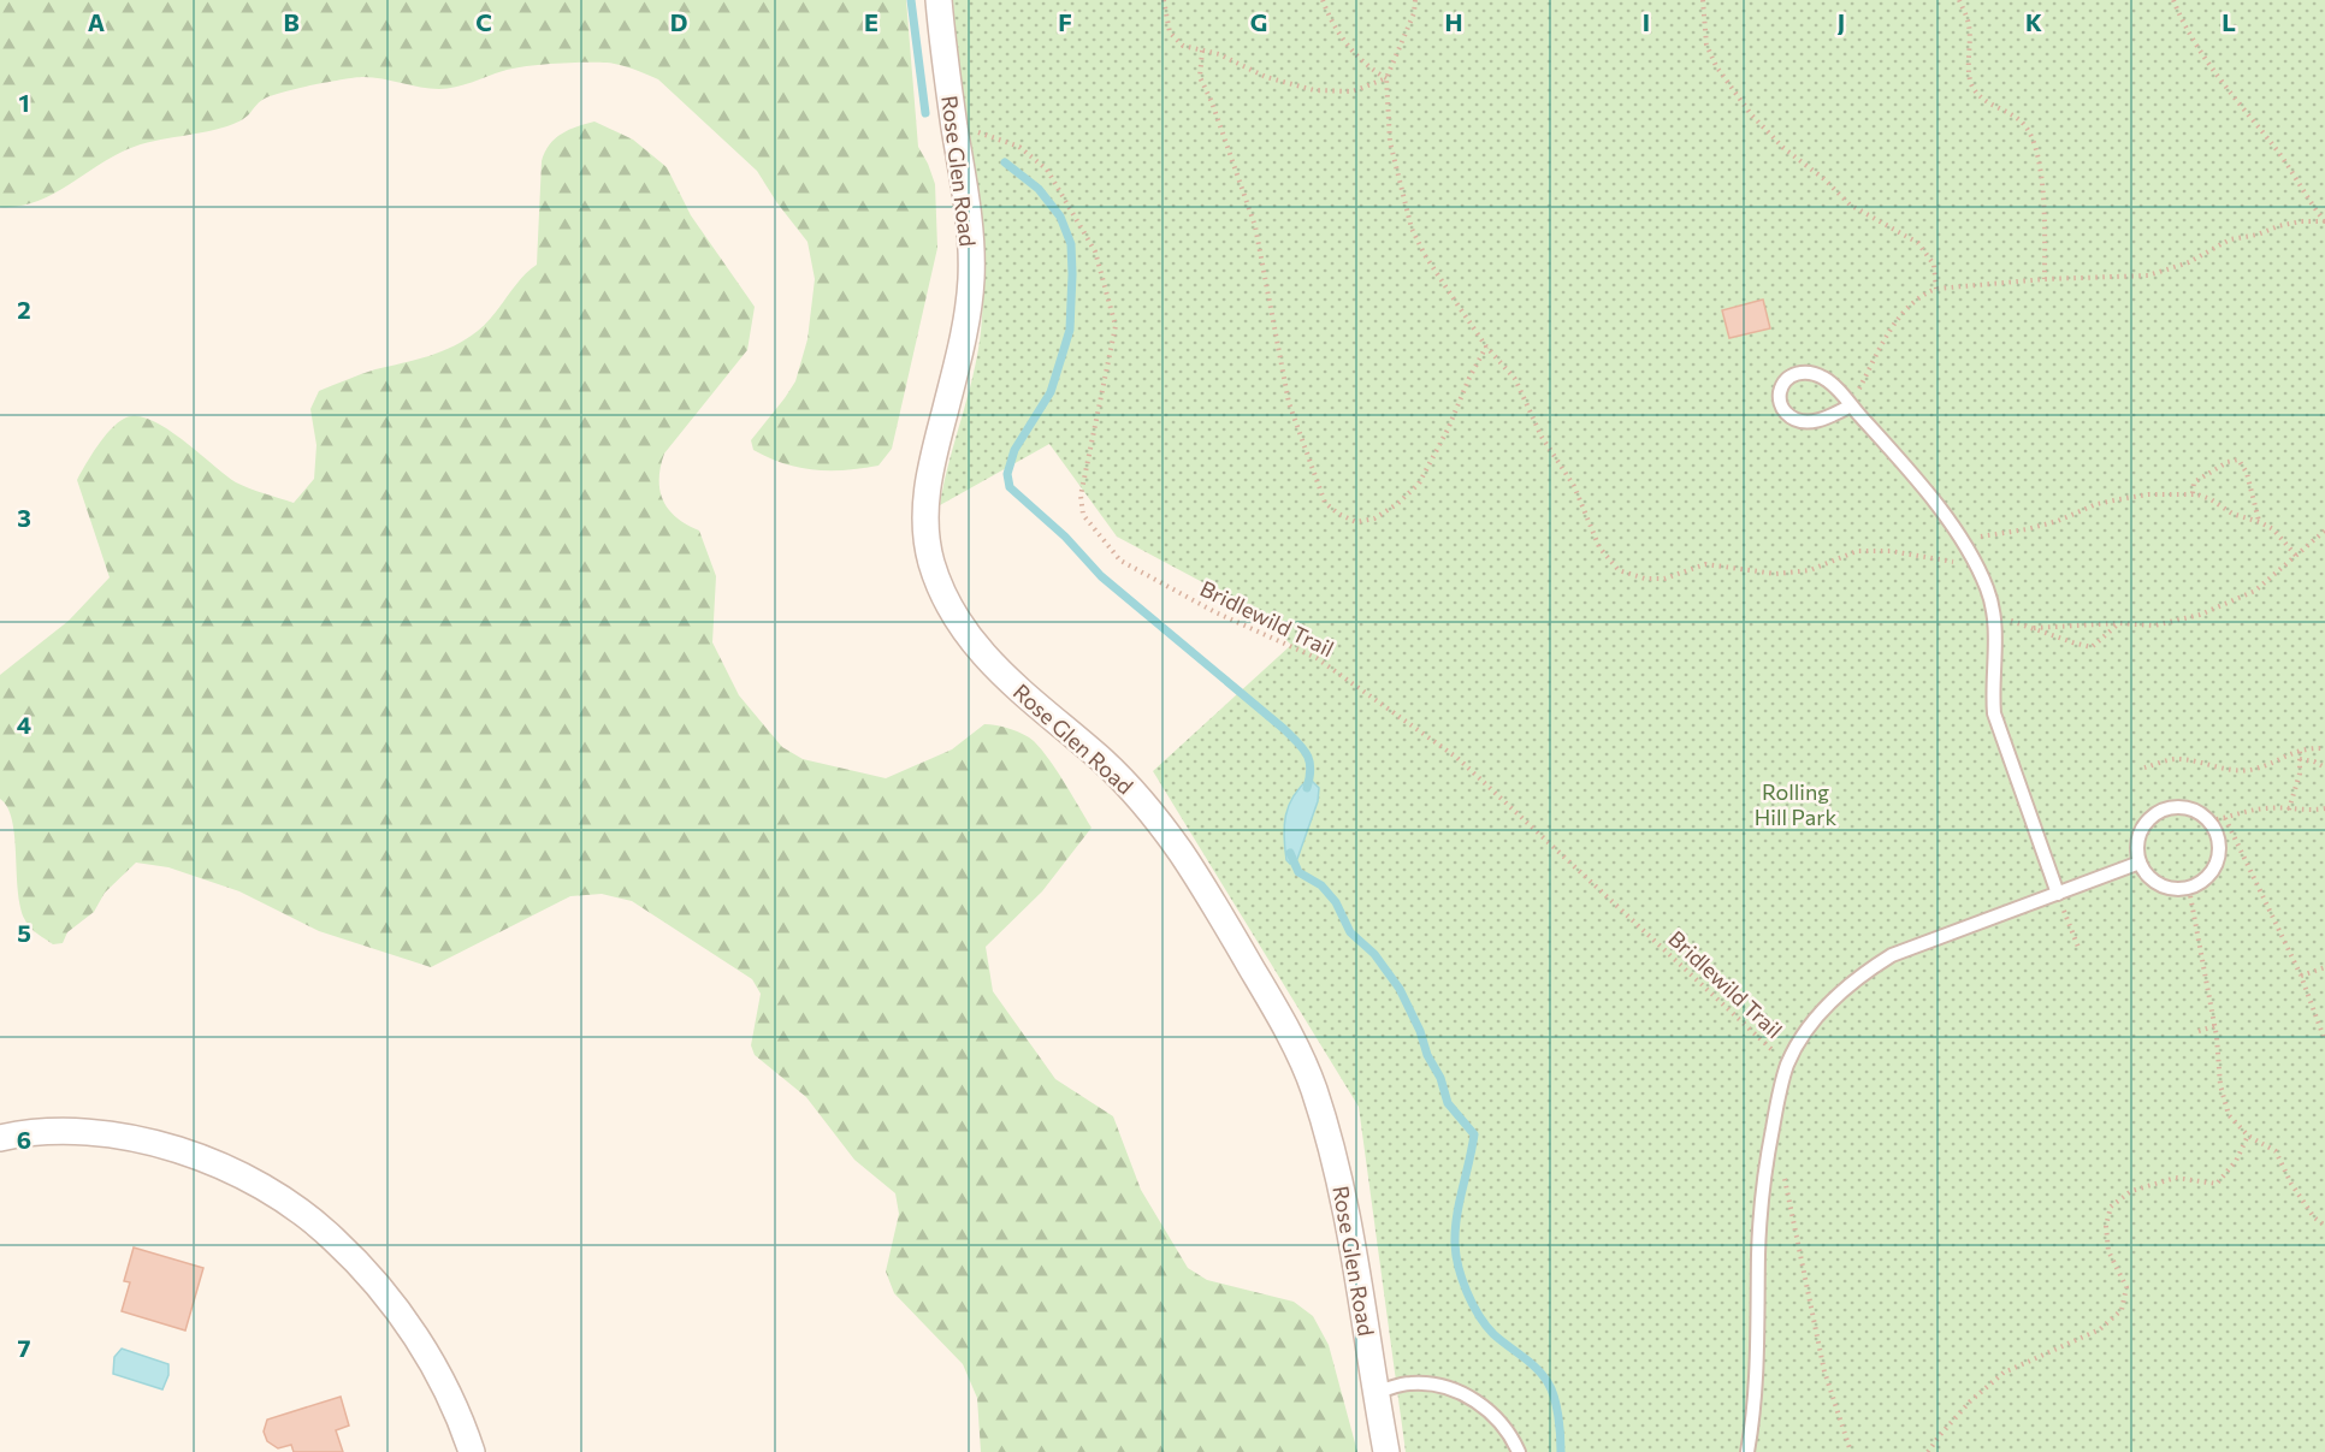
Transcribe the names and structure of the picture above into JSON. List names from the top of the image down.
{
  "streets": {
    "street": ["Rose Glen Road"],
    "path": ["Bridlewild Trail"]
  },
  "crossings": [
    ["Rose Glen Road", "Bridlewild Trail"]
  ],
  "parks": ["Rolling Hill Park"],
  "grid": {
    "columns": [
      "A",
      "B",
      "C",
      "D",
      "E",
      "F",
      "G",
      "H",
      "I",
      "J",
      "K",
      "L"
    ],
    "rows": [
      "1",
      "2",
      "3",
      "4",
      "5",
      "6",
      "7"
    ]
  }
}
